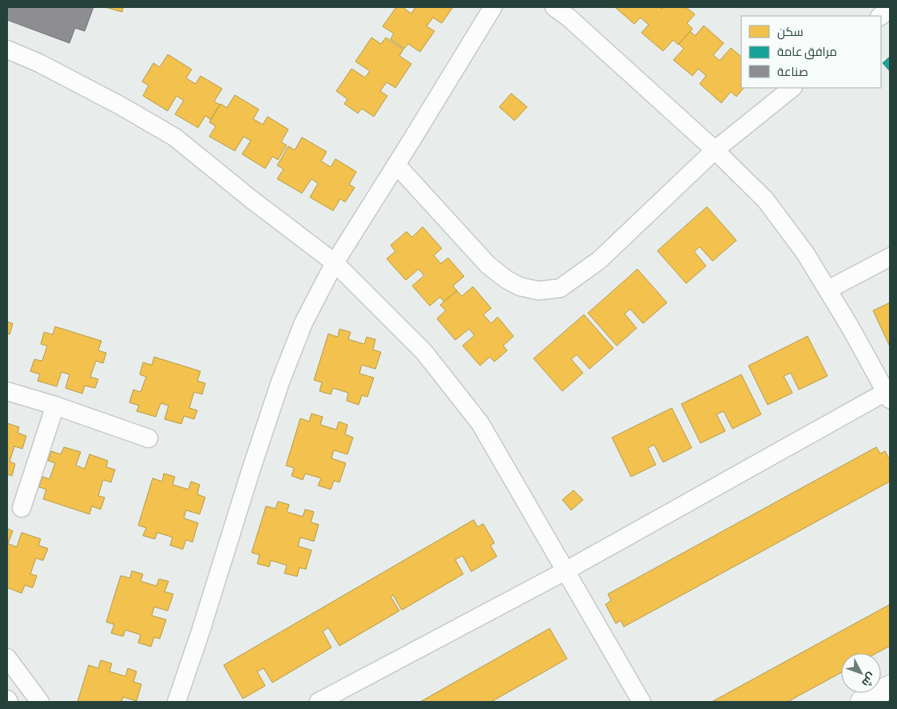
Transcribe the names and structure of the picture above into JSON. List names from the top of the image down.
{
  "legend": ["سكن", "مرافق عامة", "صناعة"],
  "north": "bottom right"
}
